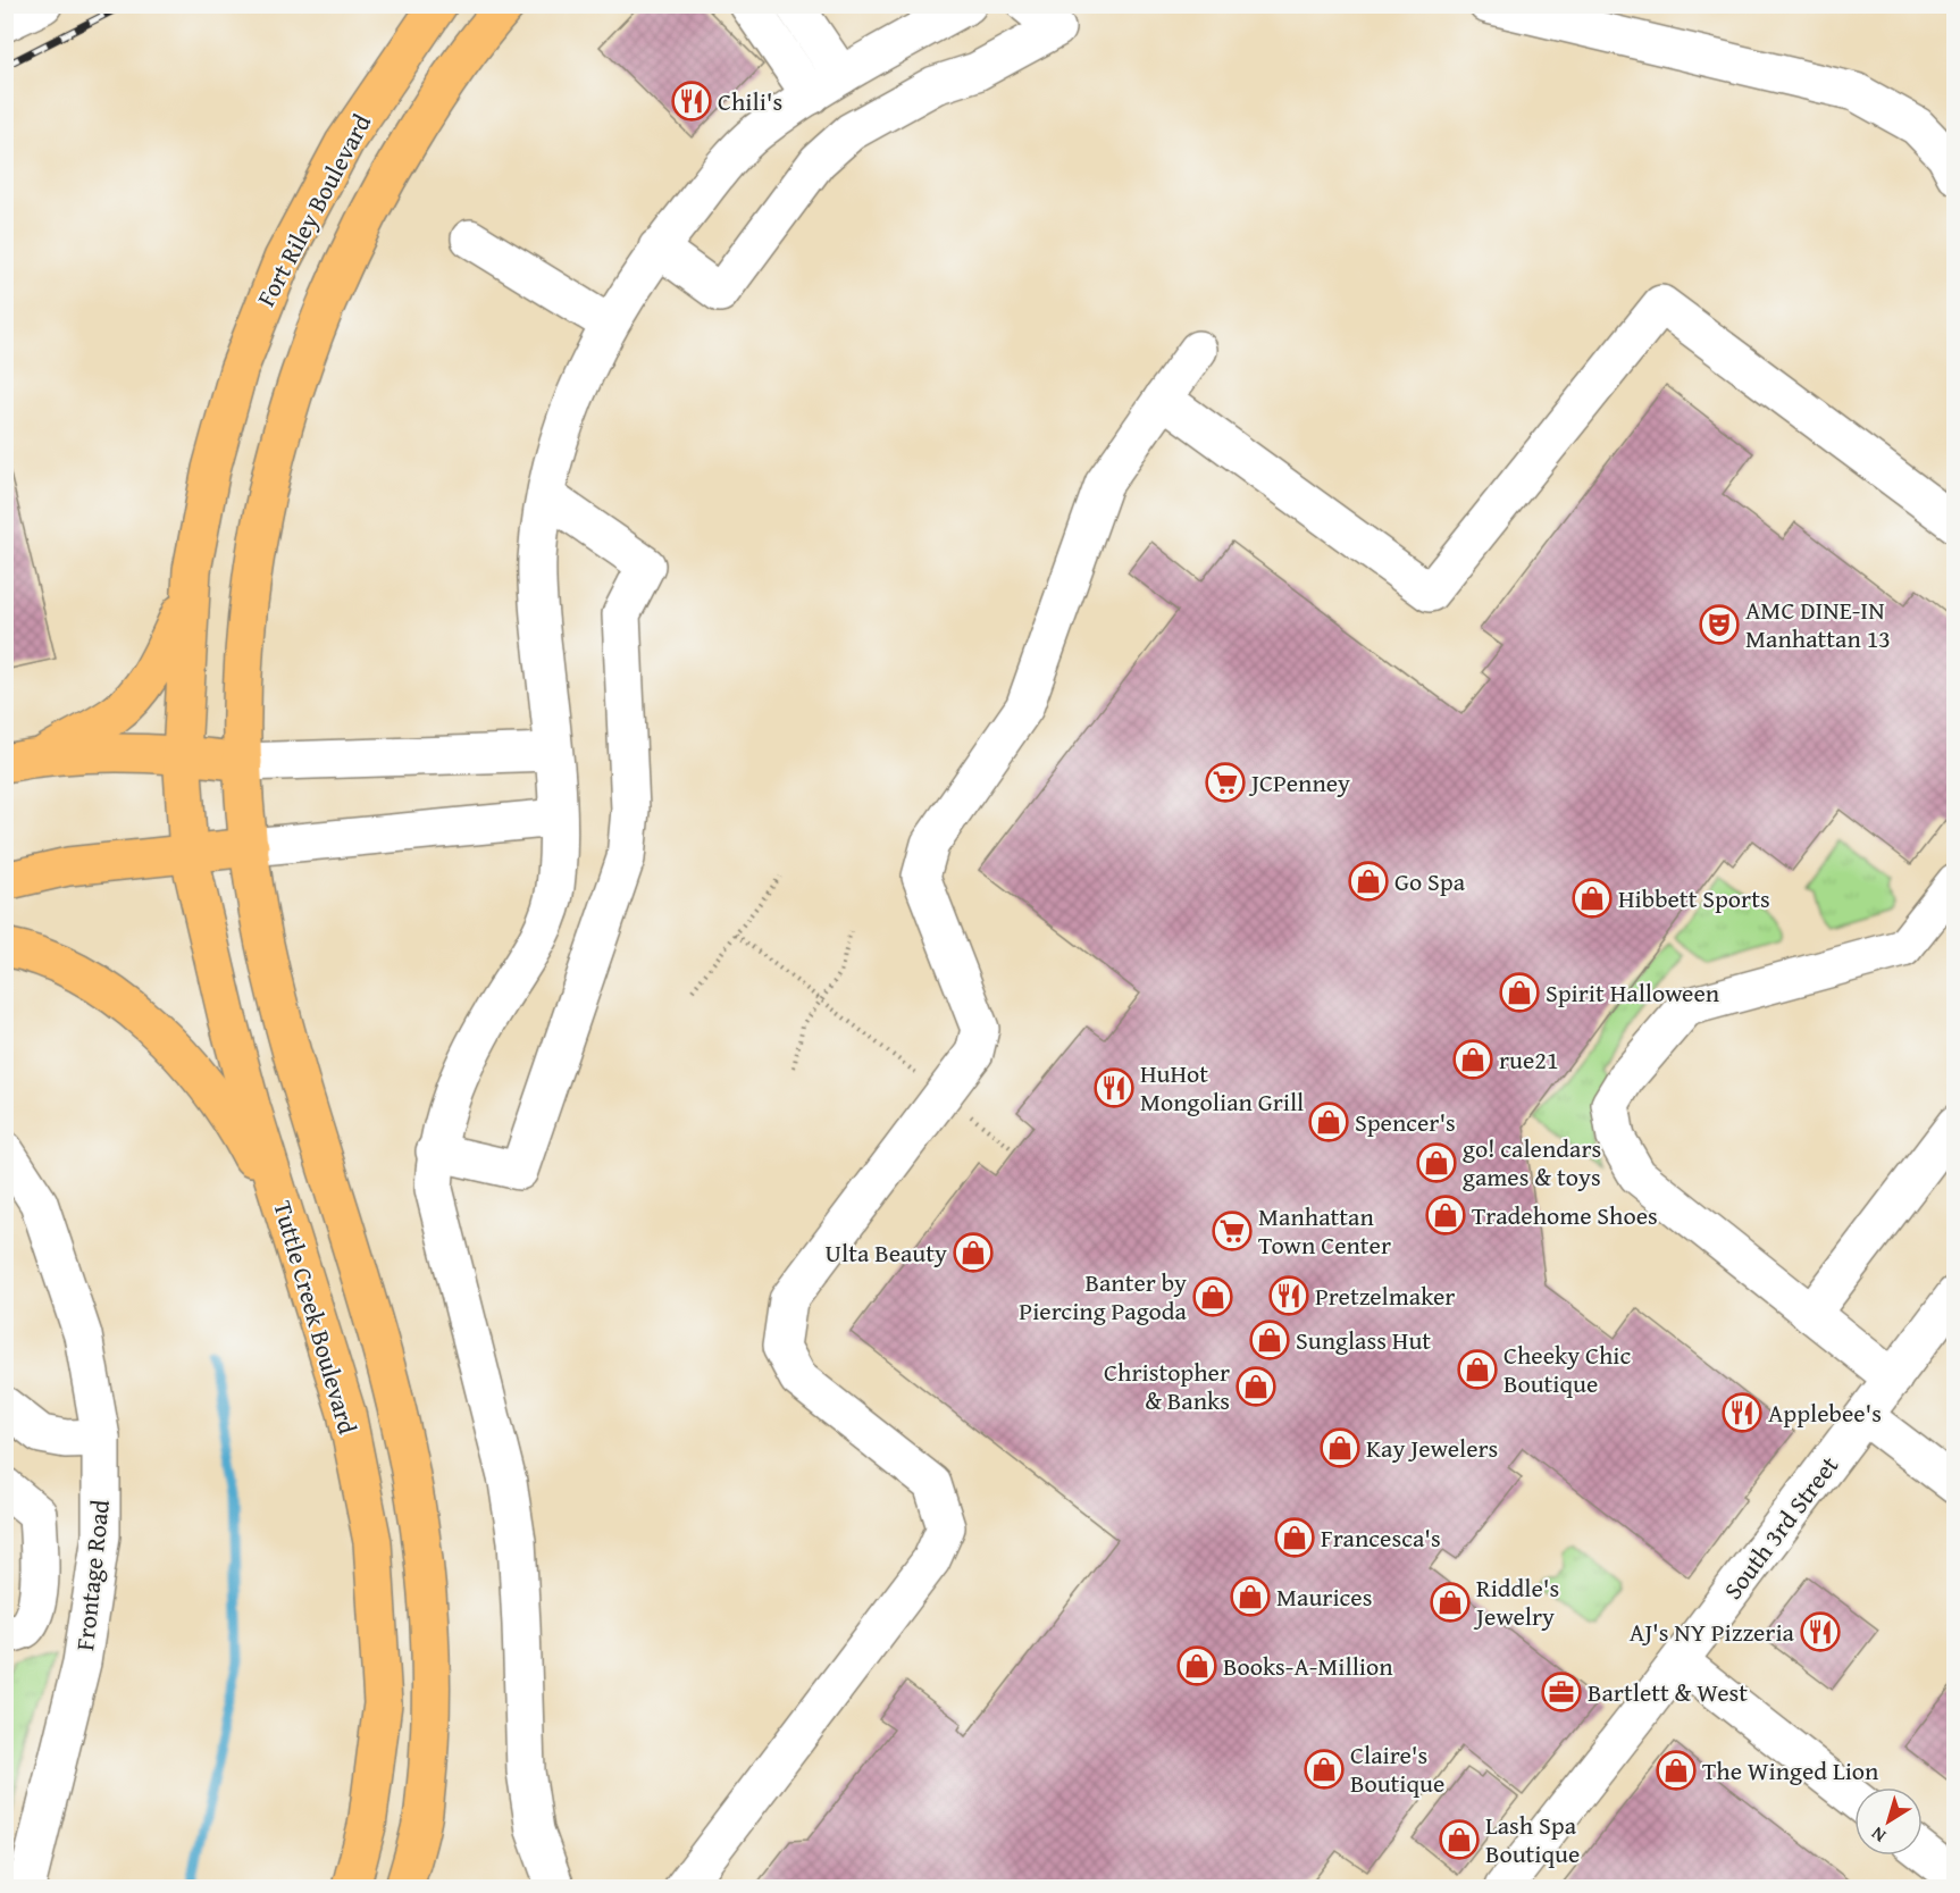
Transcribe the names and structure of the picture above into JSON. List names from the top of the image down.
{
  "streets": {
    "highway": ["Fort Riley Boulevard", "Tuttle Creek Boulevard"],
    "street": ["South 3rd Street", "Frontage Road"]
  },
  "crossings": [
    ["Fort Riley Boulevard", "Tuttle Creek Boulevard"]
  ],
  "places": {
    "restaurant": [
      "Chili's",
      "HuHot Mongolian Grill",
      "Pretzelmaker",
      "Applebee's",
      "AJ's NY Pizzeria"
    ],
    "theatre": ["AMC DINE-IN Manhattan 13"],
    "supermarket": ["JCPenney", "Manhattan Town Center"],
    "shop": [
      "Go Spa",
      "Hibbett Sports",
      "Spirit Halloween",
      "rue21",
      "Spencer's",
      "go! calendars games & toys",
      "Tradehome Shoes",
      "Ulta Beauty",
      "Banter by Piercing Pagoda",
      "Sunglass Hut",
      "Cheeky Chic Boutique",
      "Christopher & Banks",
      "Kay Jewelers",
      "Francesca's",
      "Maurices",
      "Riddle's Jewelry",
      "Books-A-Million",
      "Claire's Boutique",
      "The Winged Lion",
      "Lash Spa Boutique"
    ],
    "office": ["Bartlett & West"]
  },
  "north": "bottom left"
}
